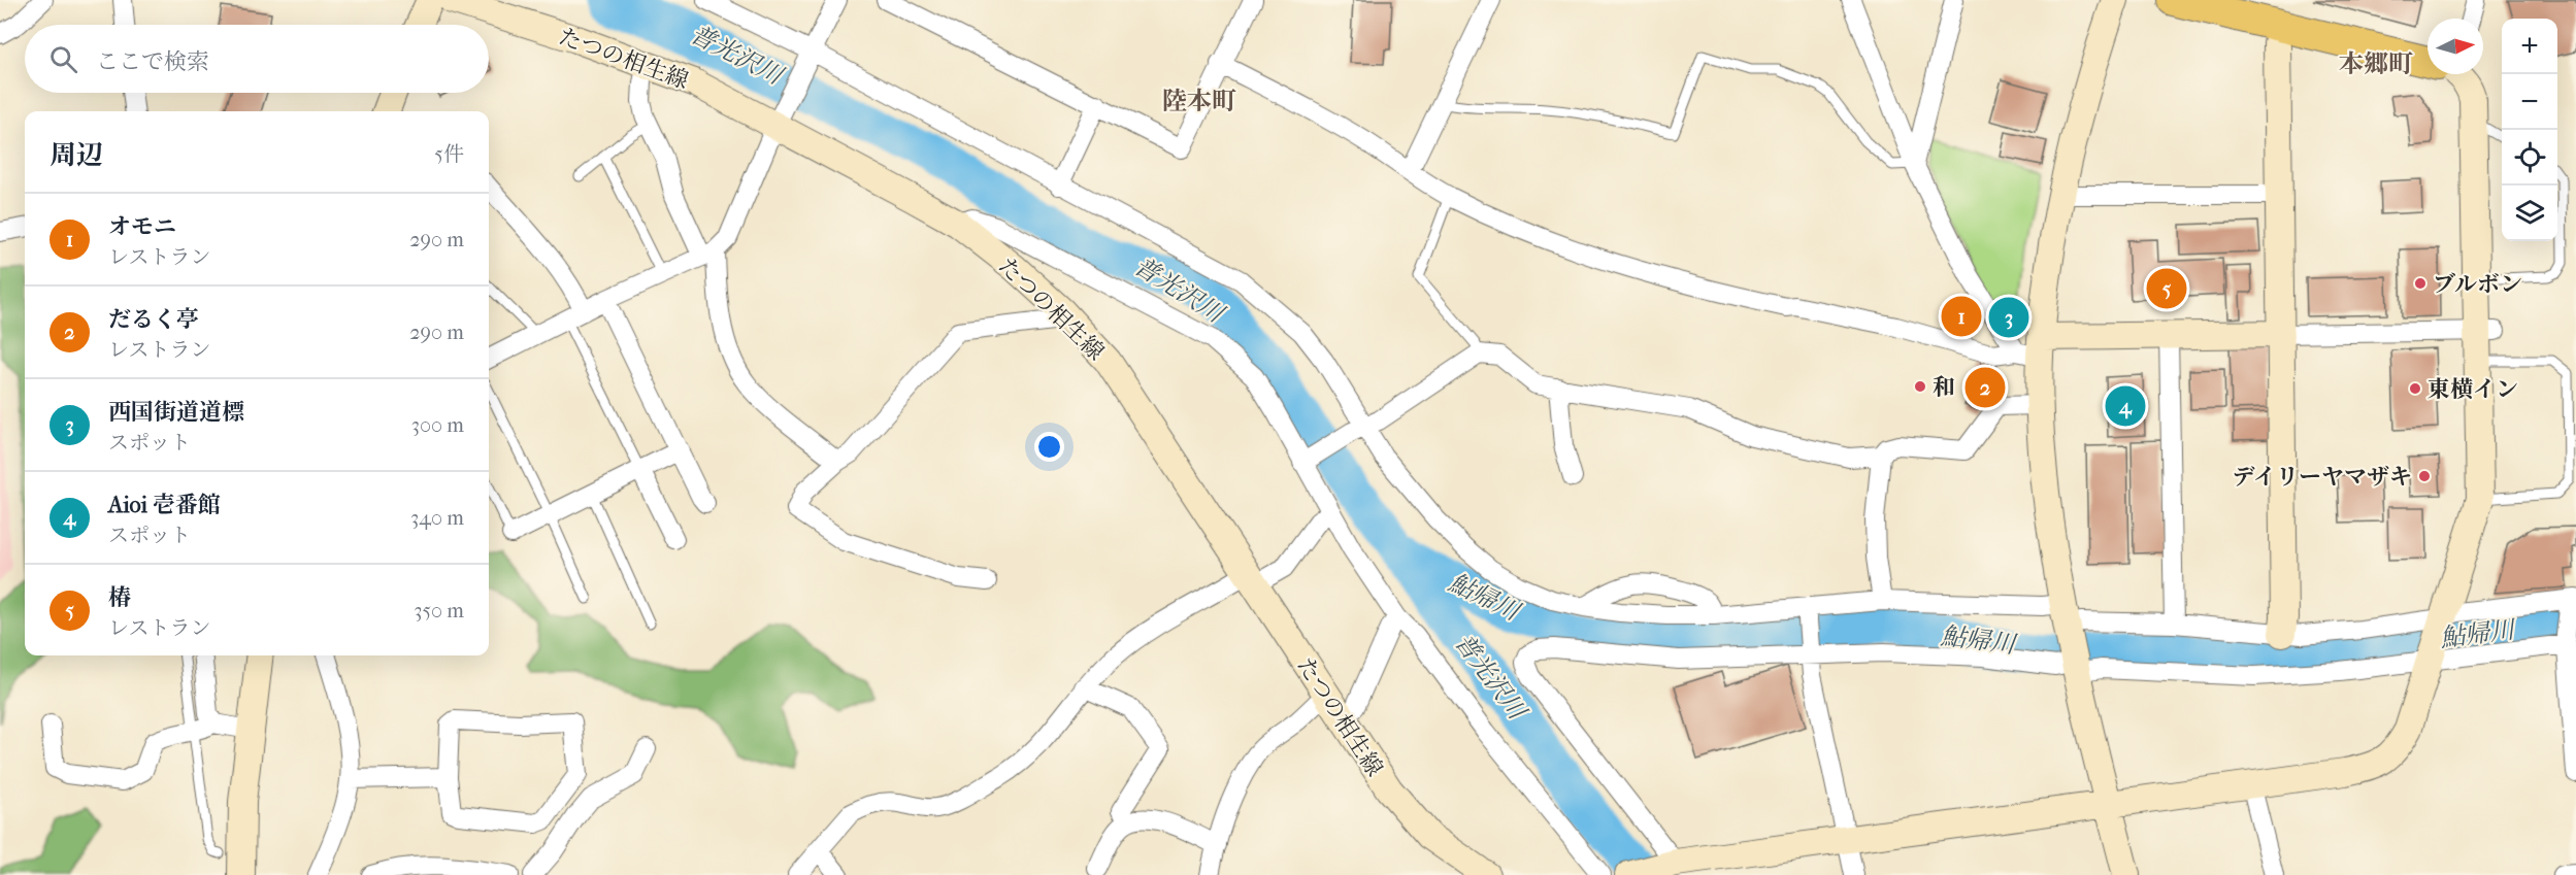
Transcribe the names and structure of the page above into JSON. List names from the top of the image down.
{
  "streets": {
    "street": ["たつの相生線"]
  },
  "districts": ["本郷町", "陸本町"],
  "water": ["普光沢川", "鮎帰川"],
  "places": [
    "ブルボン",
    "和",
    "東横イン",
    "デイリーヤマザキ"
  ],
  "north": "right",
  "page": {
    "map_buttons": ["+", "−"],
    "search": "ここで検索",
    "heading": ["周辺", "5件"],
    "list": [
      {
        "mark": "1",
        "name": "オモニ",
        "note": "レストラン",
        "value": "290 m"
      },
      {
        "mark": "2",
        "name": "だるく亭",
        "note": "レストラン",
        "value": "290 m"
      },
      {
        "mark": "3",
        "name": "西国街道道標",
        "note": "スポット",
        "value": "300 m"
      },
      {
        "mark": "4",
        "name": "Aioi 壱番館",
        "note": "スポット",
        "value": "340 m"
      },
      {
        "mark": "5",
        "name": "椿",
        "note": "レストラン",
        "value": "350 m"
      }
    ],
    "pins": [
      "5",
      "1",
      "3",
      "2",
      "4"
    ]
  }
}
